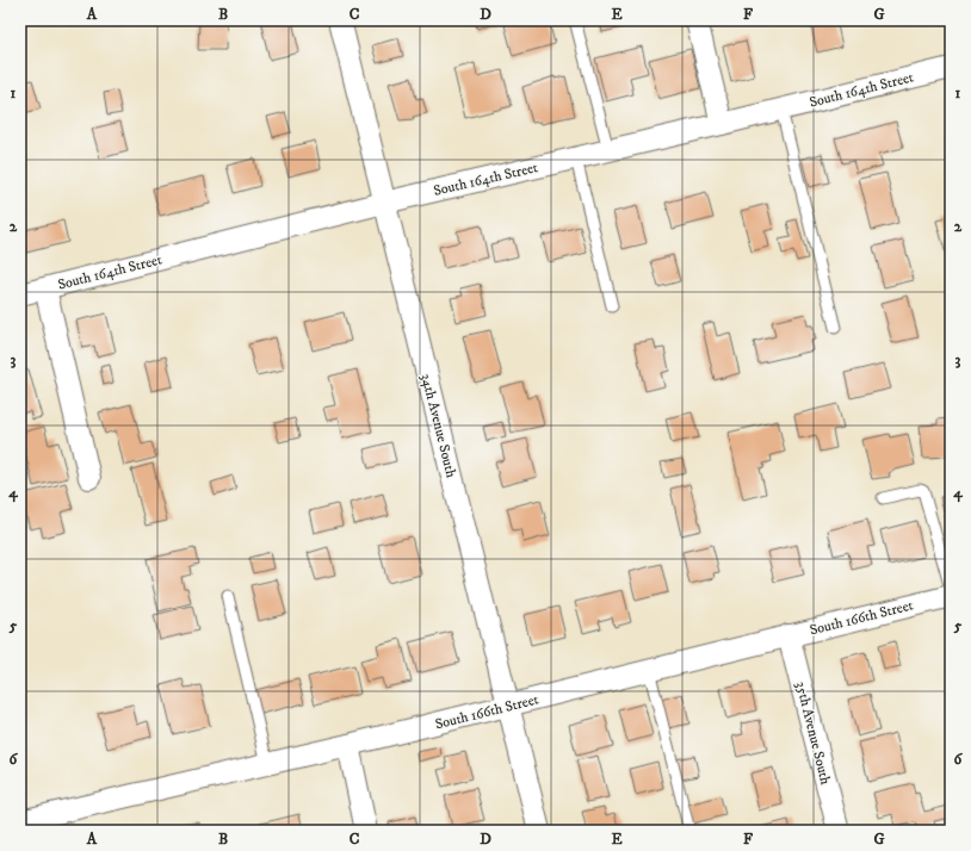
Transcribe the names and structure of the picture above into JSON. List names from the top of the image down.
{
  "streets": {
    "street": [
      "South 164th Street",
      "34th Avenue South",
      "South 166th Street",
      "35th Avenue South"
    ]
  },
  "crossings": [
    ["South 164th Street", "34th Avenue South"],
    ["34th Avenue South", "South 166th Street"],
    ["South 166th Street", "35th Avenue South"]
  ],
  "grid": {
    "columns": [
      "A",
      "B",
      "C",
      "D",
      "E",
      "F",
      "G"
    ],
    "rows": [
      "1",
      "2",
      "3",
      "4",
      "5",
      "6"
    ]
  }
}
